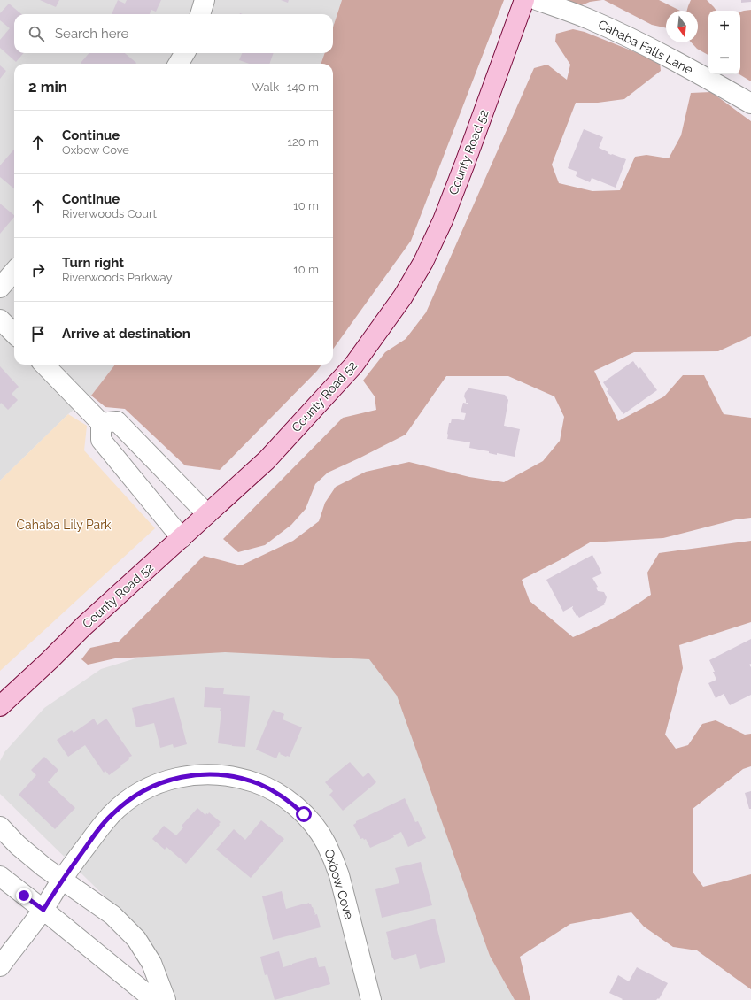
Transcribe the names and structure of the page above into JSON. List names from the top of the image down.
{
  "streets": {
    "main road": ["County Road 52"],
    "street": ["Cahaba Falls Lane", "Oxbow Cove"]
  },
  "crossings": [
    ["Cahaba Falls Lane", "County Road 52"]
  ],
  "parks": ["Cahaba Lily Park"],
  "north": "bottom",
  "page": {
    "map_buttons": ["+", "−"],
    "search": "Search here",
    "heading": ["2 min", "Walk · 140 m"],
    "list": [
      ["Continue", "Oxbow Cove", "120 m"],
      ["Continue", "Riverwoods Court", "10 m"],
      ["Turn right", "Riverwoods Parkway", "10 m"],
      "Arrive at destination"
    ]
  }
}
